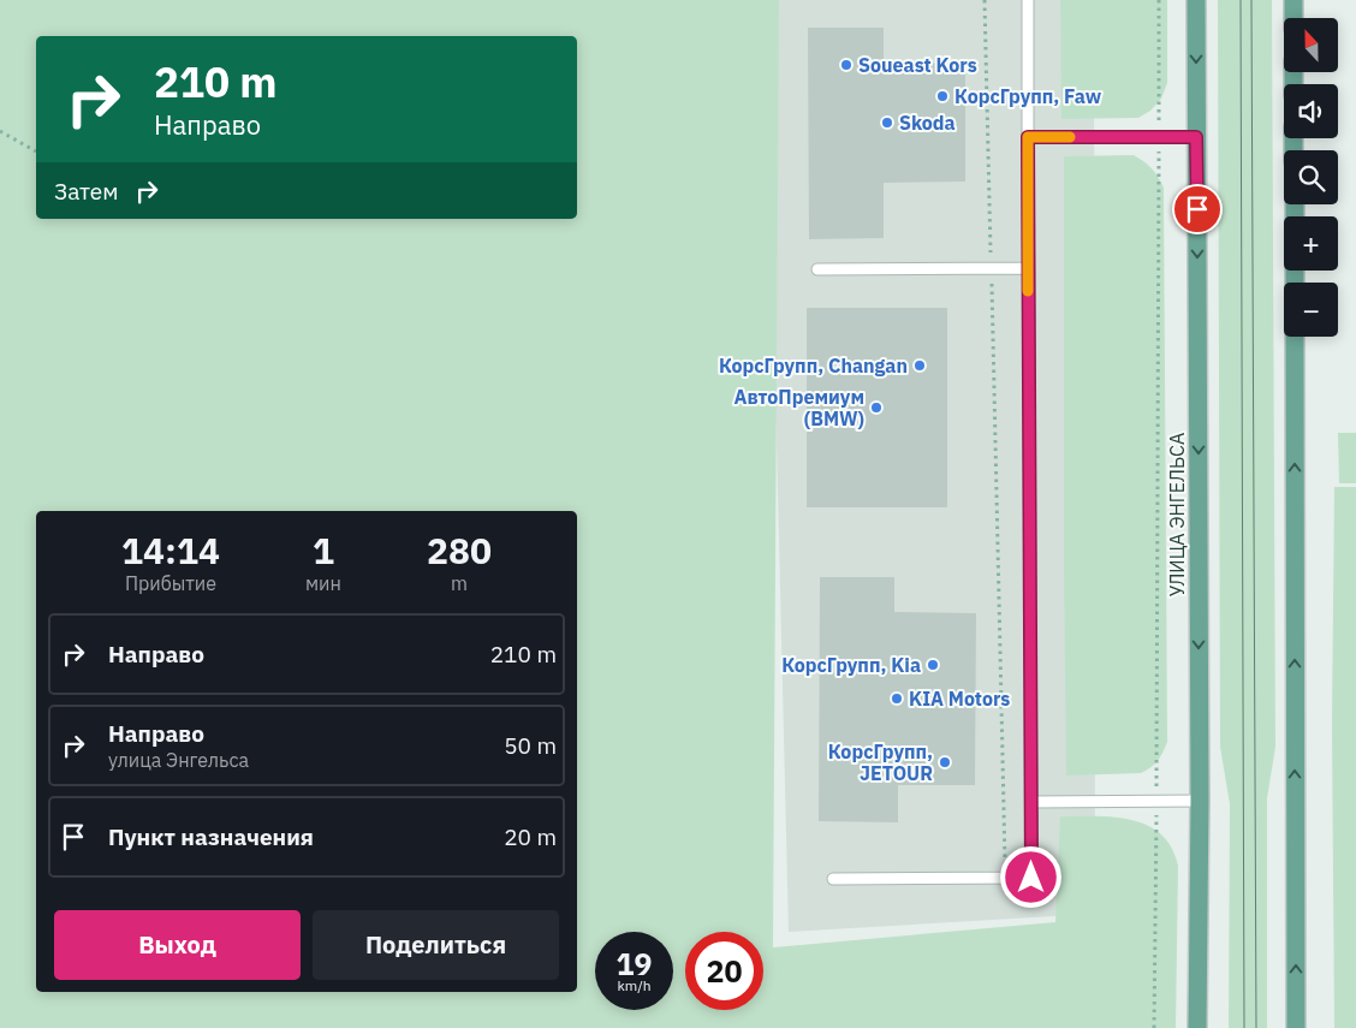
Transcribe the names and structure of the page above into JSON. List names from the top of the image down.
{
  "streets": {
    "main road": ["УЛИЦА ЭНГЕЛЬСА"]
  },
  "places": [
    "Soueast Kors",
    "КорсГрупп, Faw",
    "Skoda",
    "КорсГрупп, Changan",
    "АвтоПремиум (BMW)",
    "КорсГрупп, Kia",
    "KIA Motors",
    "КорсГрупп, JETOUR"
  ],
  "north": "top",
  "page": {
    "map_buttons": ["+", "−"],
    "turn": ["210 m", "Направо"],
    "then": "Затем",
    "eta": [
      "14:14",
      "Прибытие",
      "1",
      "мин",
      "280",
      "m"
    ],
    "list": [
      {
        "name": "Направо",
        "value": "210 m"
      },
      {
        "name": "Направо",
        "note": "улица Энгельса",
        "value": "50 m"
      },
      {
        "name": "Пункт назначения",
        "value": "20 m"
      }
    ],
    "buttons": ["Выход", "Поделиться"],
    "speed": "19 km/h",
    "limit": "20"
  }
}
